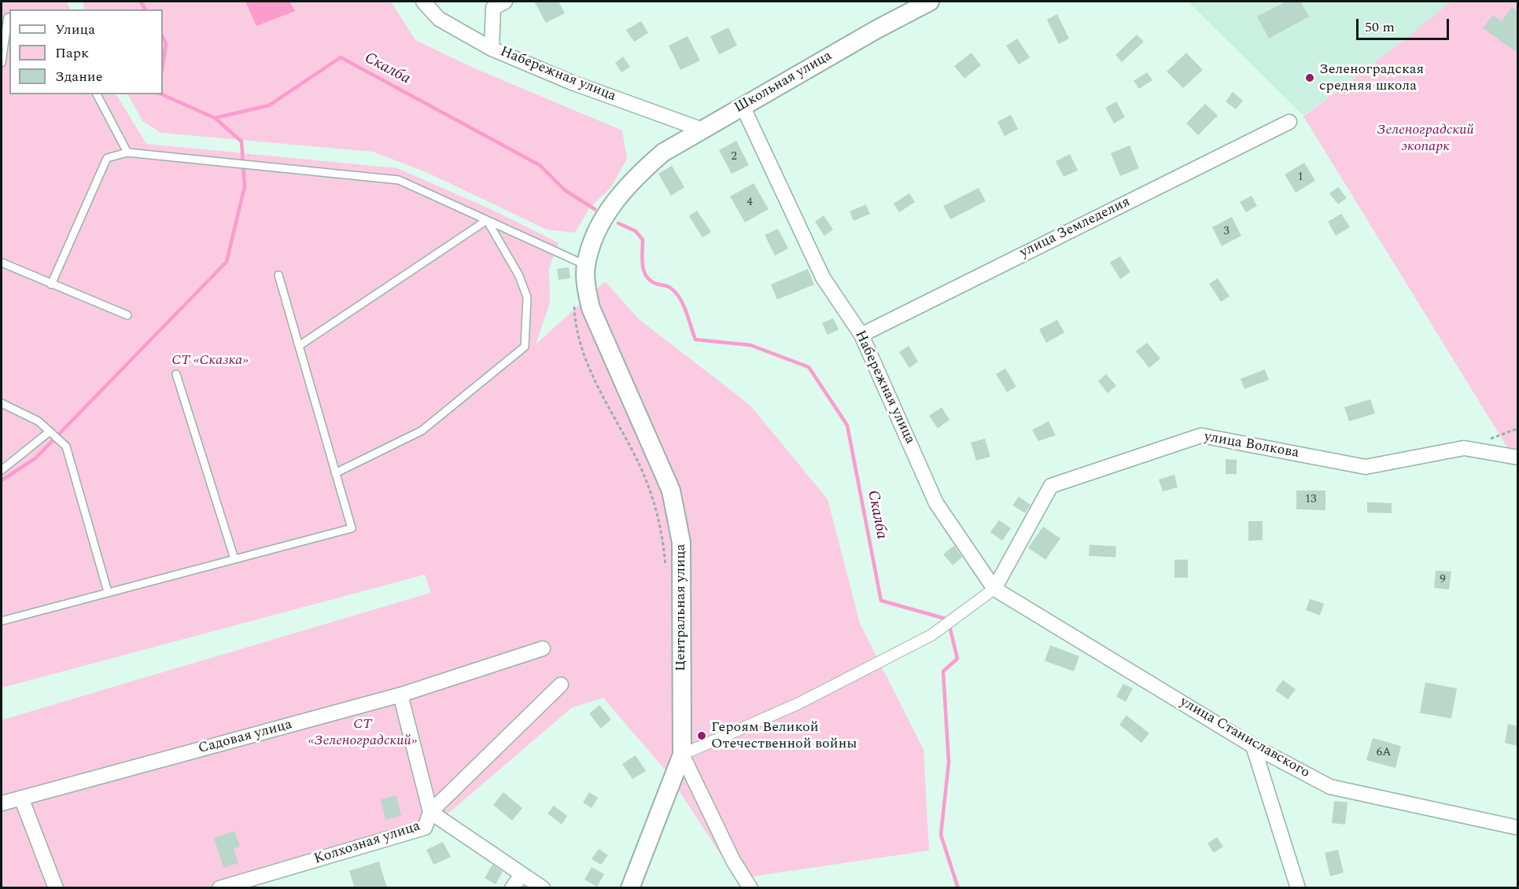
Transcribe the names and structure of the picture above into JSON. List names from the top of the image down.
{
  "streets": {
    "street": [
      "Набережная улица",
      "Школьная улица",
      "улица Земледелия",
      "улица Волкова",
      "Центральная улица",
      "Садовая улица",
      "улица Станиславского",
      "Колхозная улица"
    ]
  },
  "crossings": [
    ["Набережная улица", "Школьная улица"],
    ["Набережная улица", "улица Земледелия"],
    ["Набережная улица", "улица Волкова"],
    ["Набережная улица", "улица Станиславского"],
    ["Школьная улица", "Центральная улица"],
    ["улица Волкова", "улица Станиславского"]
  ],
  "water": ["Скалба"],
  "parks": ["Зеленоградский экопарк", "СТ «Сказка»", "СТ «Зеленоградский»"],
  "places": ["Зеленоградская средняя школа", "Героям Великой Отечественной войны"],
  "house_numbers": [
    "2",
    "1",
    "4",
    "3",
    "13",
    "9",
    "6А"
  ],
  "legend": ["Улица", "Парк", "Здание"],
  "scale_bar": "50 m"
}
